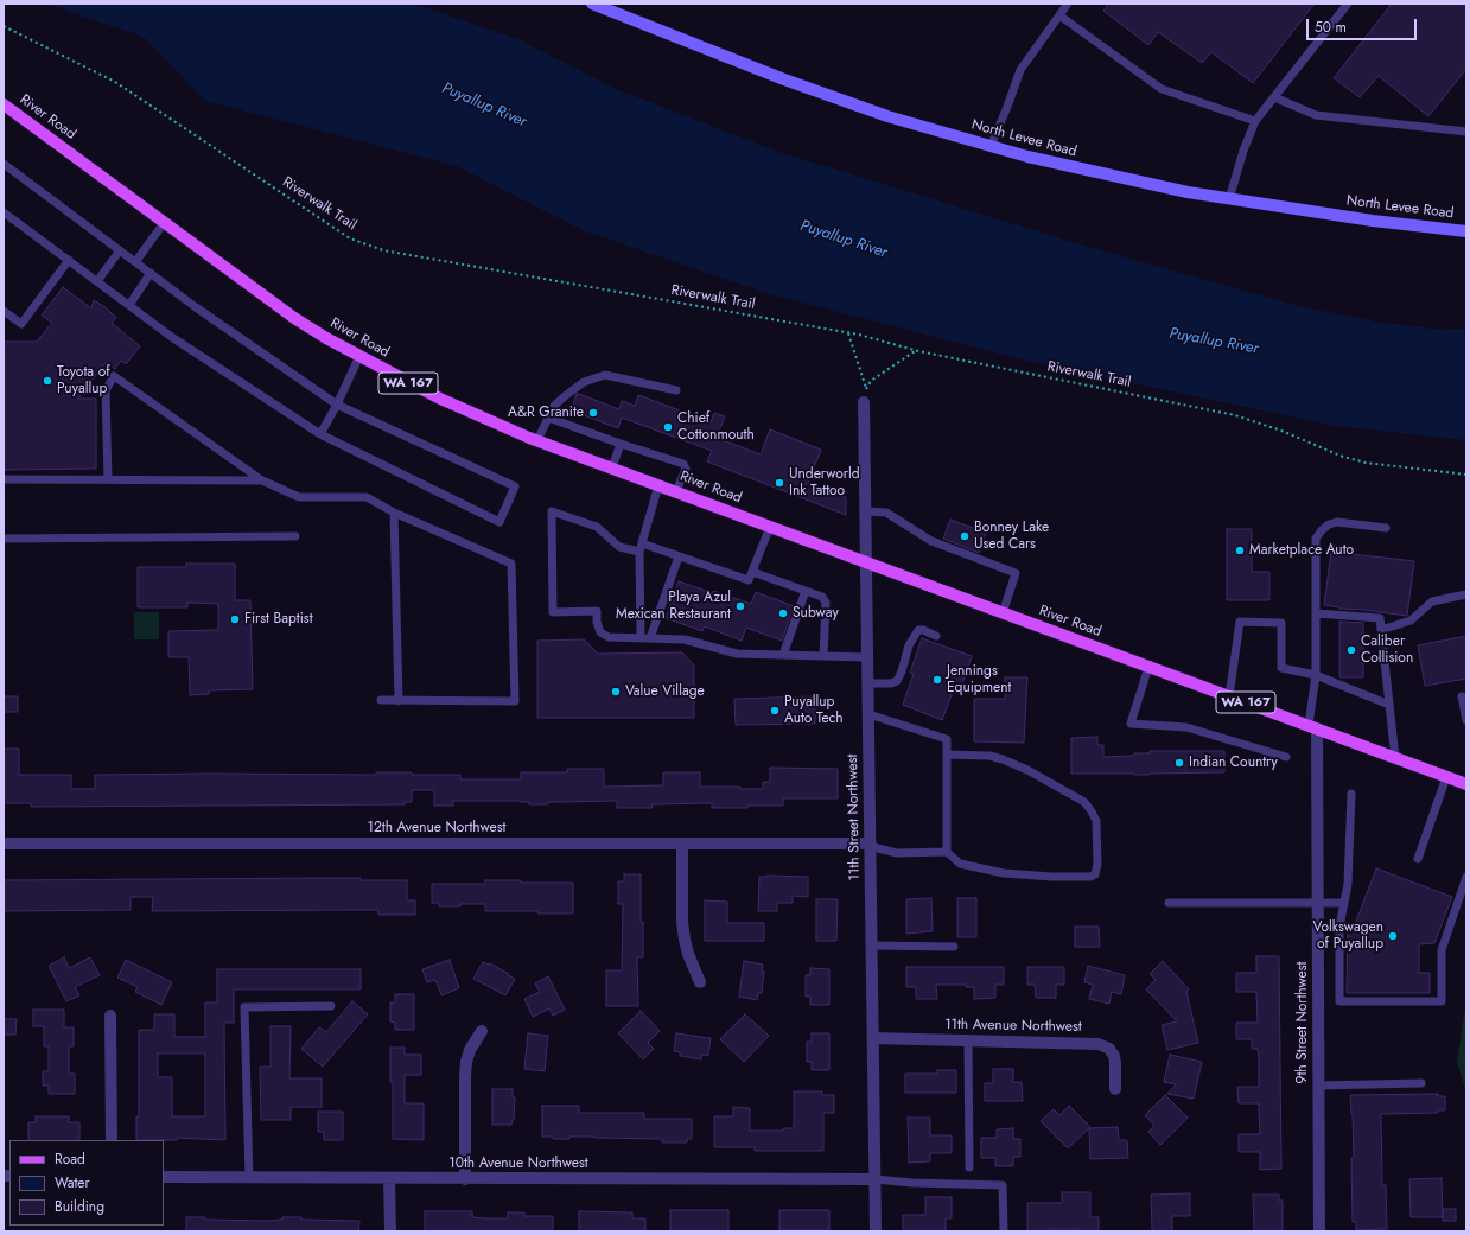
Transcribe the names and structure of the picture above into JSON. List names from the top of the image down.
{
  "streets": {
    "main road": ["River Road", "WA 167"],
    "street": [
      "North Levee Road",
      "11th Street Northwest",
      "12th Avenue Northwest",
      "9th Street Northwest",
      "11th Avenue Northwest",
      "10th Avenue Northwest"
    ],
    "path": ["Riverwalk Trail"]
  },
  "crossings": [
    ["River Road", "11th Street Northwest"],
    ["River Road", "9th Street Northwest"],
    ["11th Street Northwest", "12th Avenue Northwest"],
    ["11th Street Northwest", "11th Avenue Northwest"],
    ["11th Street Northwest", "10th Avenue Northwest"]
  ],
  "water": ["Puyallup River"],
  "places": [
    "Toyota of Puyallup",
    "A&R Granite",
    "Chief Cottonmouth",
    "Underworld Ink Tattoo",
    "Bonney Lake Used Cars",
    "Marketplace Auto",
    "Playa Azul Mexican Restaurant",
    "Subway",
    "First Baptist",
    "Caliber Collision",
    "Jennings Equipment",
    "Value Village",
    "Puyallup Auto Tech",
    "Indian Country",
    "Volkswagen of Puyallup"
  ],
  "legend": ["Road", "Water", "Building"],
  "scale_bar": "50 m"
}
